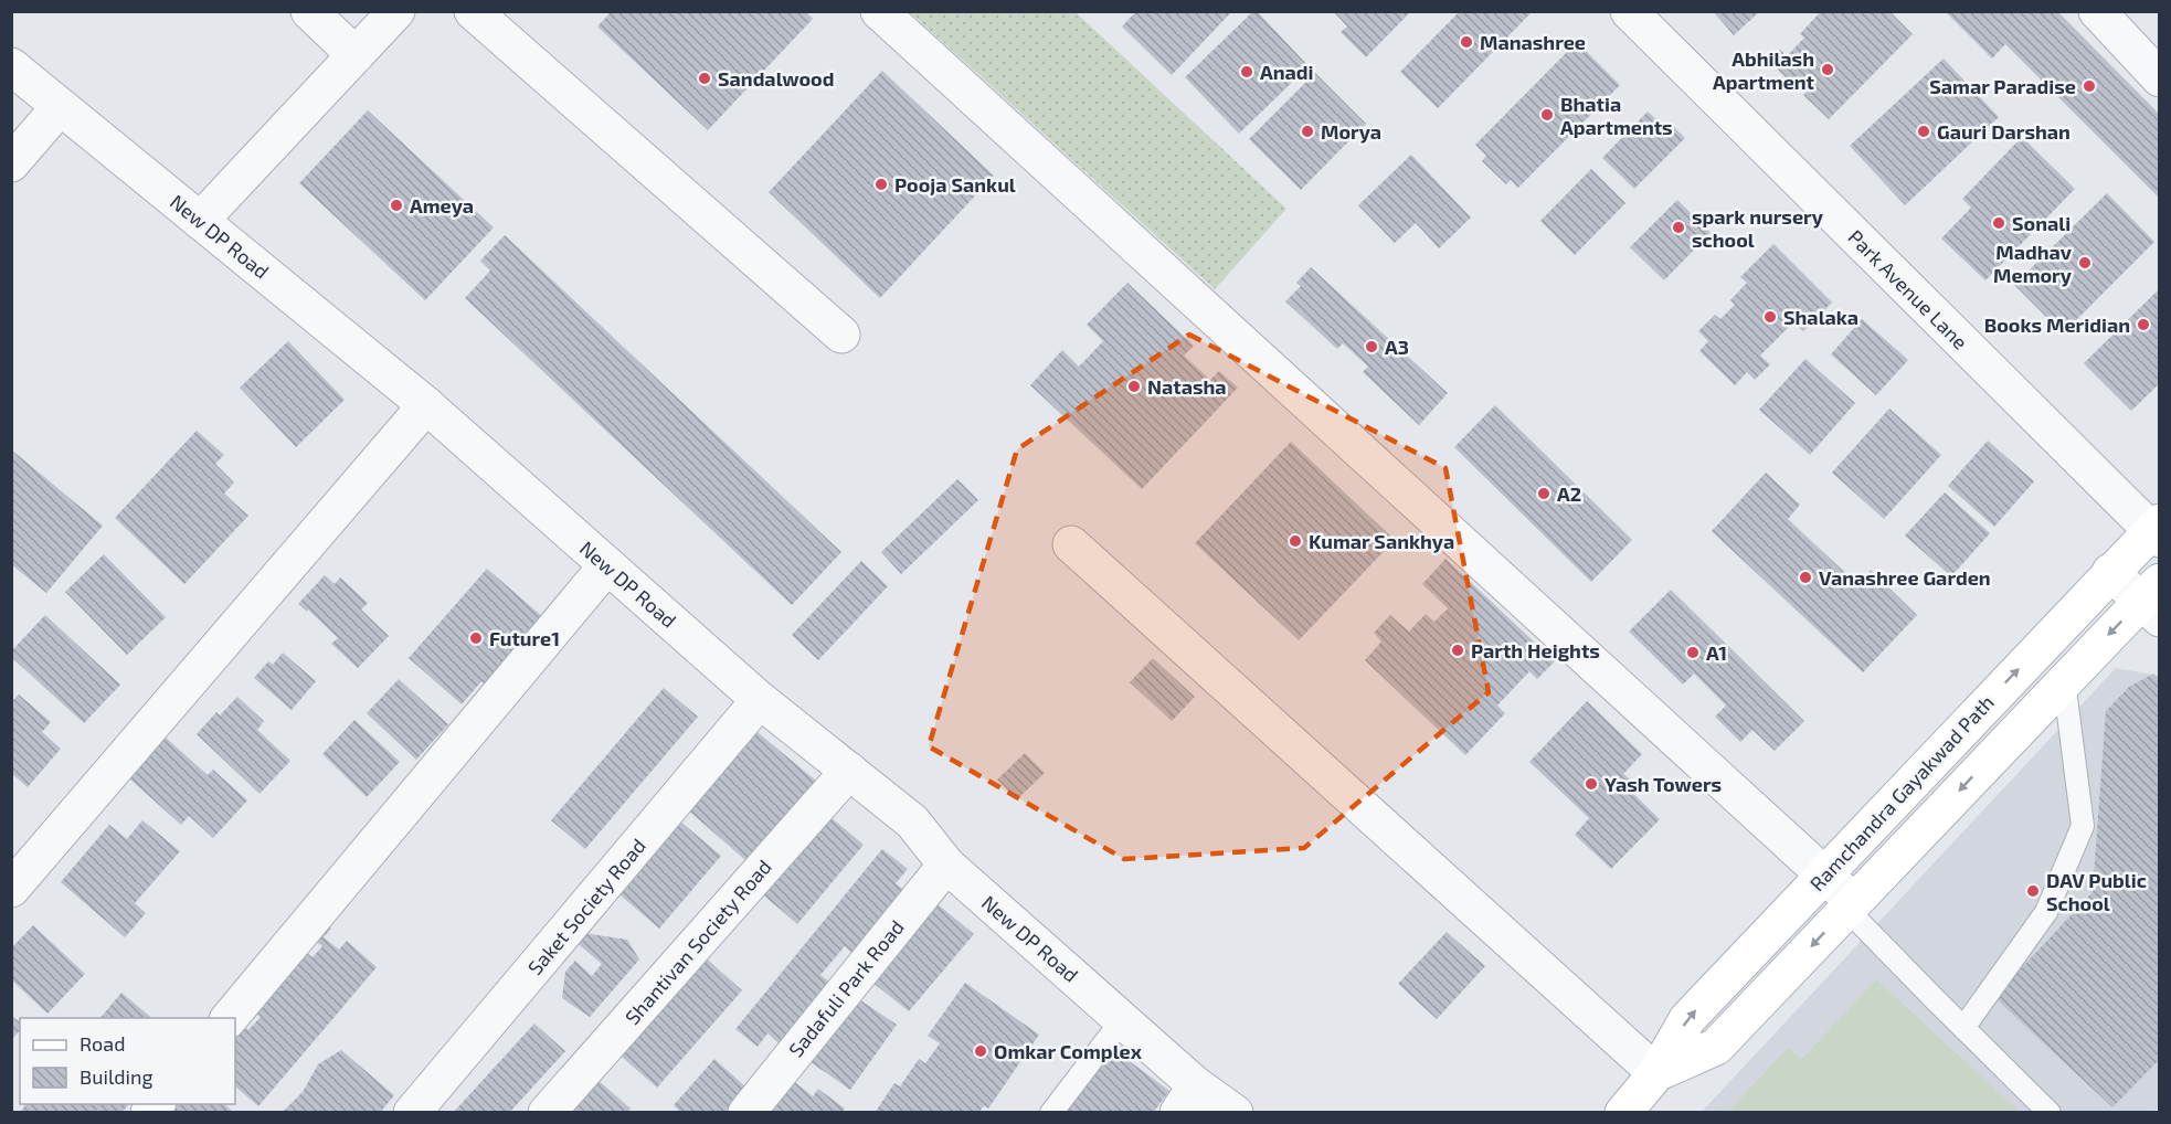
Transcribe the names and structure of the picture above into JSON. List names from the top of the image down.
{
  "streets": {
    "main road": ["Ramchandra Gayakwad Path"],
    "street": [
      "New DP Road",
      "Park Avenue Lane",
      "Saket Society Road",
      "Shantivan Society Road",
      "Sadafuli Park Road"
    ]
  },
  "crossings": [
    ["New DP Road", "Saket Society Road"],
    ["New DP Road", "Shantivan Society Road"],
    ["New DP Road", "Sadafuli Park Road"],
    ["Park Avenue Lane", "Ramchandra Gayakwad Path"]
  ],
  "places": [
    "Manashree",
    "Abhilash Apartment",
    "Anadi",
    "Sandalwood",
    "Samar Paradise",
    "Bhatia Apartments",
    "Morya",
    "Gauri Darshan",
    "Pooja Sankul",
    "Ameya",
    "Sonali",
    "spark nursery school",
    "Madhav Memory",
    "Shalaka",
    "Books Meridian",
    "A3",
    "Natasha",
    "A2",
    "Kumar Sankhya",
    "Vanashree Garden",
    "Future1",
    "Parth Heights",
    "A1",
    "Yash Towers",
    "DAV Public School",
    "Omkar Complex"
  ],
  "legend": ["Road", "Building"]
}
